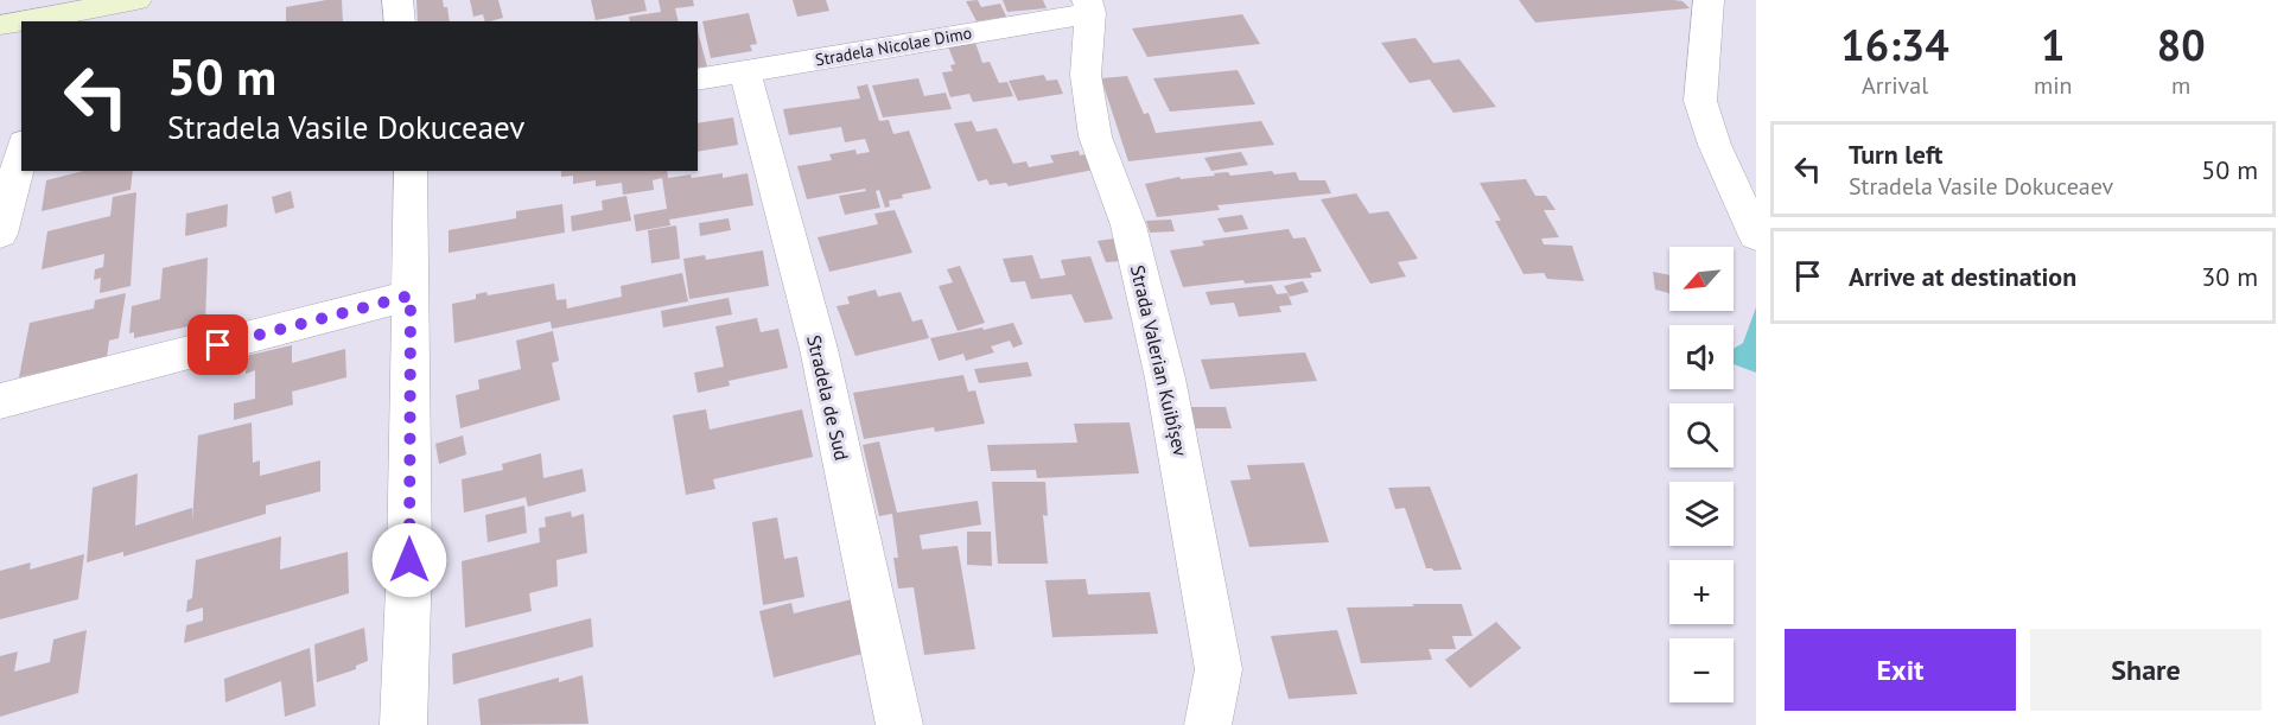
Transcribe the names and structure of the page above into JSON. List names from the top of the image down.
{
  "streets": {
    "street": ["Stradela Nicolae Dimo", "Strada Valerian Kuibîșev", "Stradela de Sud"]
  },
  "crossings": [
    ["Stradela Nicolae Dimo", "Strada Valerian Kuibîșev"],
    ["Stradela Nicolae Dimo", "Stradela de Sud"]
  ],
  "north": "bottom left",
  "page": {
    "eta": [
      "16:34",
      "Arrival",
      "1",
      "min",
      "80",
      "m"
    ],
    "turn": ["50 m", "Stradela Vasile Dokuceaev"],
    "list": [
      {
        "name": "Turn left",
        "note": "Stradela Vasile Dokuceaev",
        "value": "50 m"
      },
      {
        "name": "Arrive at destination",
        "value": "30 m"
      }
    ],
    "map_buttons": ["+", "−"],
    "buttons": ["Exit", "Share"]
  }
}
